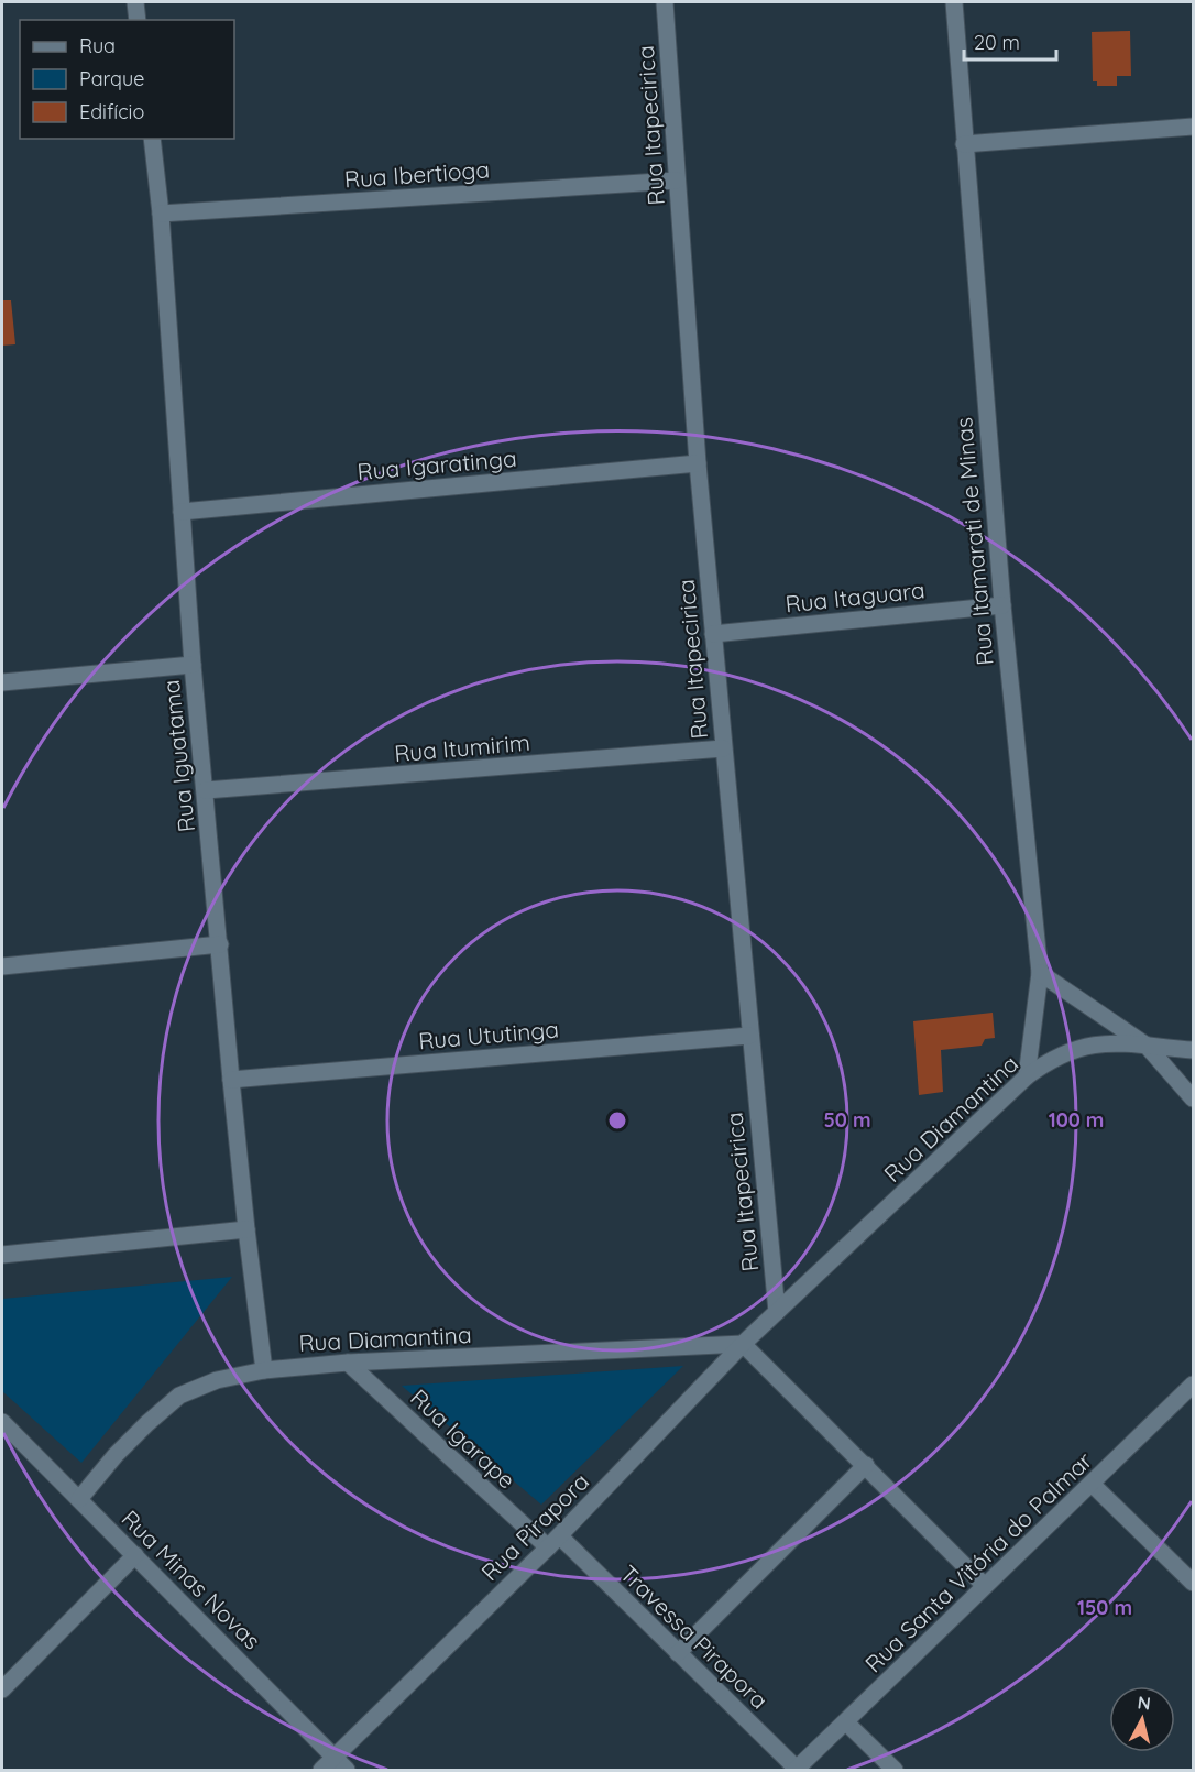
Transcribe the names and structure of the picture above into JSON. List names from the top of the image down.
{
  "streets": {
    "street": [
      "Rua Itapecirica",
      "Rua Ibertioga",
      "Rua Igaratinga",
      "Rua Itamarati de Minas",
      "Rua Itaguara",
      "Rua Itumirim",
      "Rua Iguatama",
      "Rua Ututinga",
      "Rua Diamantina",
      "Rua Igarape",
      "Rua Pirapora",
      "Rua Santa Vitória do Palmar",
      "Rua Minas Novas",
      "Travessa Pirapora"
    ]
  },
  "crossings": [
    ["Rua Itapecirica", "Rua Ibertioga"],
    ["Rua Itapecirica", "Rua Igaratinga"],
    ["Rua Itapecirica", "Rua Itaguara"],
    ["Rua Itapecirica", "Rua Itumirim"],
    ["Rua Itapecirica", "Rua Ututinga"],
    ["Rua Itapecirica", "Rua Diamantina"],
    ["Rua Itapecirica", "Rua Pirapora"],
    ["Rua Ibertioga", "Rua Iguatama"],
    ["Rua Igaratinga", "Rua Iguatama"],
    ["Rua Itamarati de Minas", "Rua Itaguara"],
    ["Rua Itamarati de Minas", "Rua Diamantina"],
    ["Rua Itumirim", "Rua Iguatama"],
    ["Rua Iguatama", "Rua Ututinga"],
    ["Rua Iguatama", "Rua Diamantina"],
    ["Rua Diamantina", "Rua Igarape"],
    ["Rua Diamantina", "Rua Pirapora"],
    ["Rua Diamantina", "Rua Minas Novas"],
    ["Rua Igarape", "Rua Pirapora"],
    ["Rua Igarape", "Travessa Pirapora"],
    ["Rua Pirapora", "Rua Minas Novas"],
    ["Rua Pirapora", "Travessa Pirapora"],
    ["Rua Santa Vitória do Palmar", "Travessa Pirapora"]
  ],
  "legend": ["Rua", "Parque", "Edifício"],
  "scale_bar": "20 m",
  "north": "top",
  "rings": ["50 m", "100 m", "150 m"]
}
